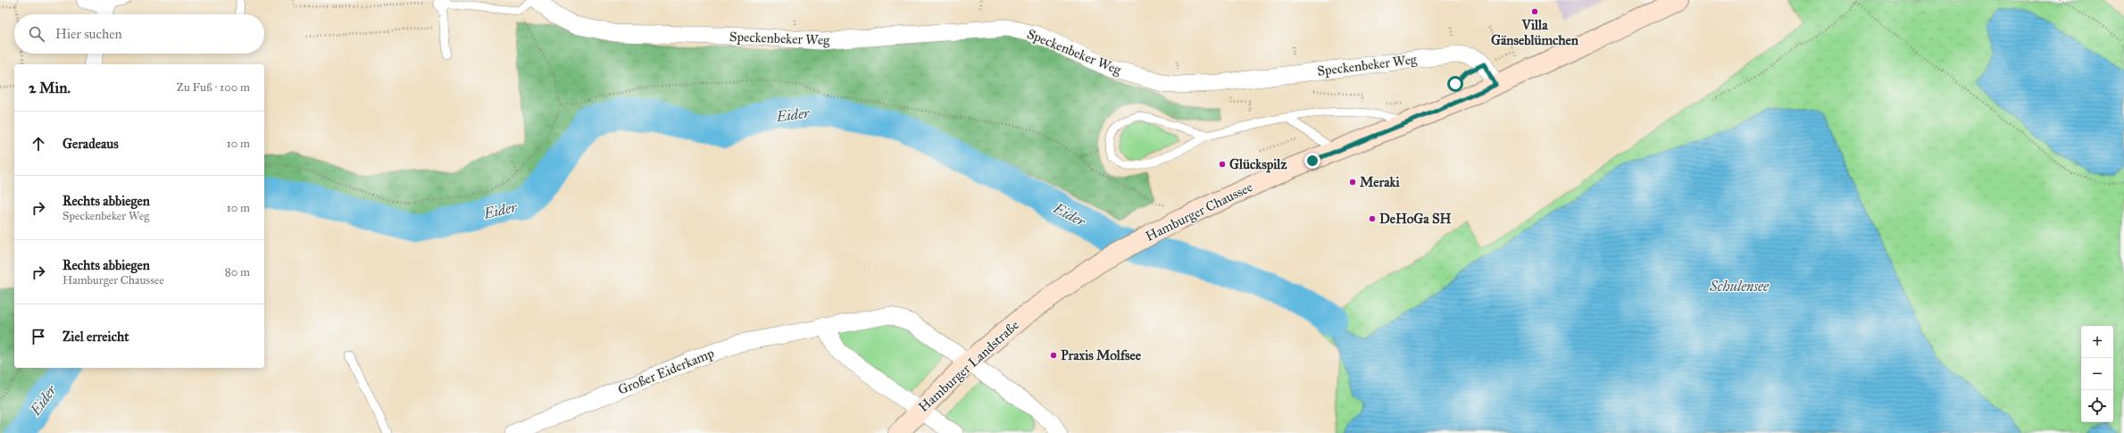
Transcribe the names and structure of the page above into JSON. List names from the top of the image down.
{
  "streets": {
    "main road": ["Hamburger Chaussee", "Hamburger Landstraße"],
    "street": ["Speckenbeker Weg", "Großer Eiderkamp"]
  },
  "crossings": [
    ["Speckenbeker Weg", "Hamburger Chaussee"],
    ["Hamburger Chaussee", "Hamburger Landstraße"],
    ["Hamburger Landstraße", "Großer Eiderkamp"]
  ],
  "water": ["Eider", "Schulensee"],
  "places": [
    "Villa Gänseblümchen",
    "Glückspilz",
    "Meraki",
    "DeHoGa SH",
    "Praxis Molfsee"
  ],
  "page": {
    "search": "Hier suchen",
    "heading": ["2 Min.", "Zu Fuß · 100 m"],
    "list": [
      ["Geradeaus", "10 m"],
      ["Rechts abbiegen", "Speckenbeker Weg", "10 m"],
      ["Rechts abbiegen", "Hamburger Chaussee", "80 m"],
      "Ziel erreicht"
    ],
    "map_buttons": ["+", "−"]
  }
}
